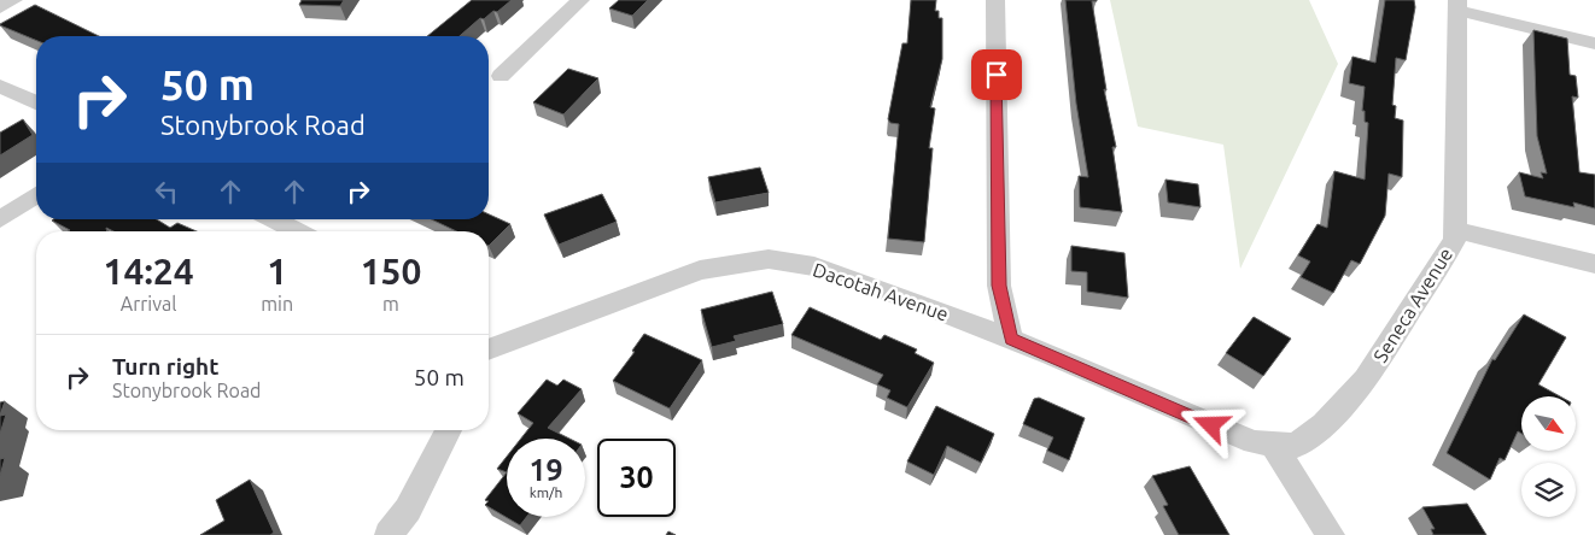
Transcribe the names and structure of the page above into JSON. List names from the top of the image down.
{
  "streets": {
    "street": ["Dacotah Avenue", "Seneca Avenue"]
  },
  "crossings": [
    ["Dacotah Avenue", "Seneca Avenue"]
  ],
  "north": "bottom right",
  "page": {
    "turn": ["50 m", "Stonybrook Road"],
    "eta": [
      "14:24",
      "Arrival",
      "1",
      "min",
      "150",
      "m"
    ],
    "list": [
      {
        "name": "Turn right",
        "note": "Stonybrook Road",
        "value": "50 m"
      }
    ],
    "speed": "19 km/h",
    "limit": "30"
  }
}
